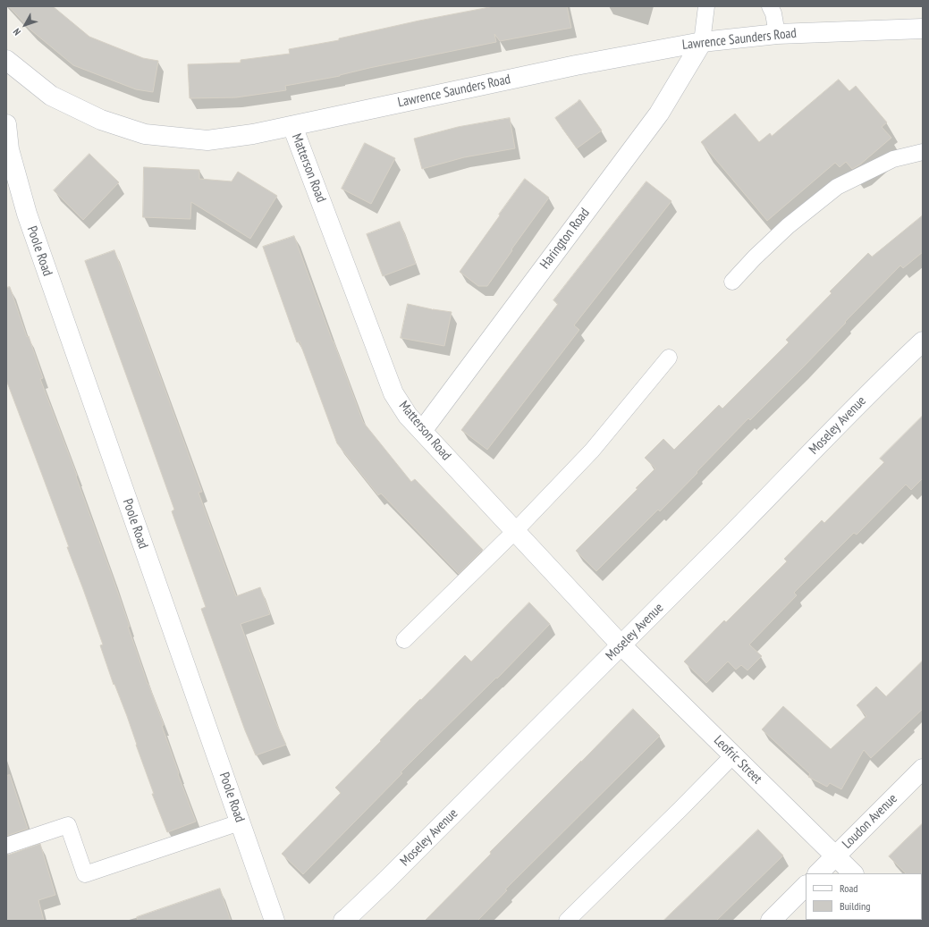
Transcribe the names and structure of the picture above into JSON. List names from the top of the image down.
{
  "streets": {
    "street": [
      "Lawrence Saunders Road",
      "Matterson Road",
      "Harington Road",
      "Poole Road",
      "Moseley Avenue",
      "Leofric Street",
      "Loudon Avenue"
    ]
  },
  "crossings": [
    ["Lawrence Saunders Road", "Matterson Road"],
    ["Lawrence Saunders Road", "Harington Road"],
    ["Matterson Road", "Harington Road"],
    ["Matterson Road", "Moseley Avenue"],
    ["Matterson Road", "Leofric Street"],
    ["Moseley Avenue", "Leofric Street"],
    ["Leofric Street", "Loudon Avenue"]
  ],
  "legend": ["Road", "Building"],
  "north": "bottom left"
}
